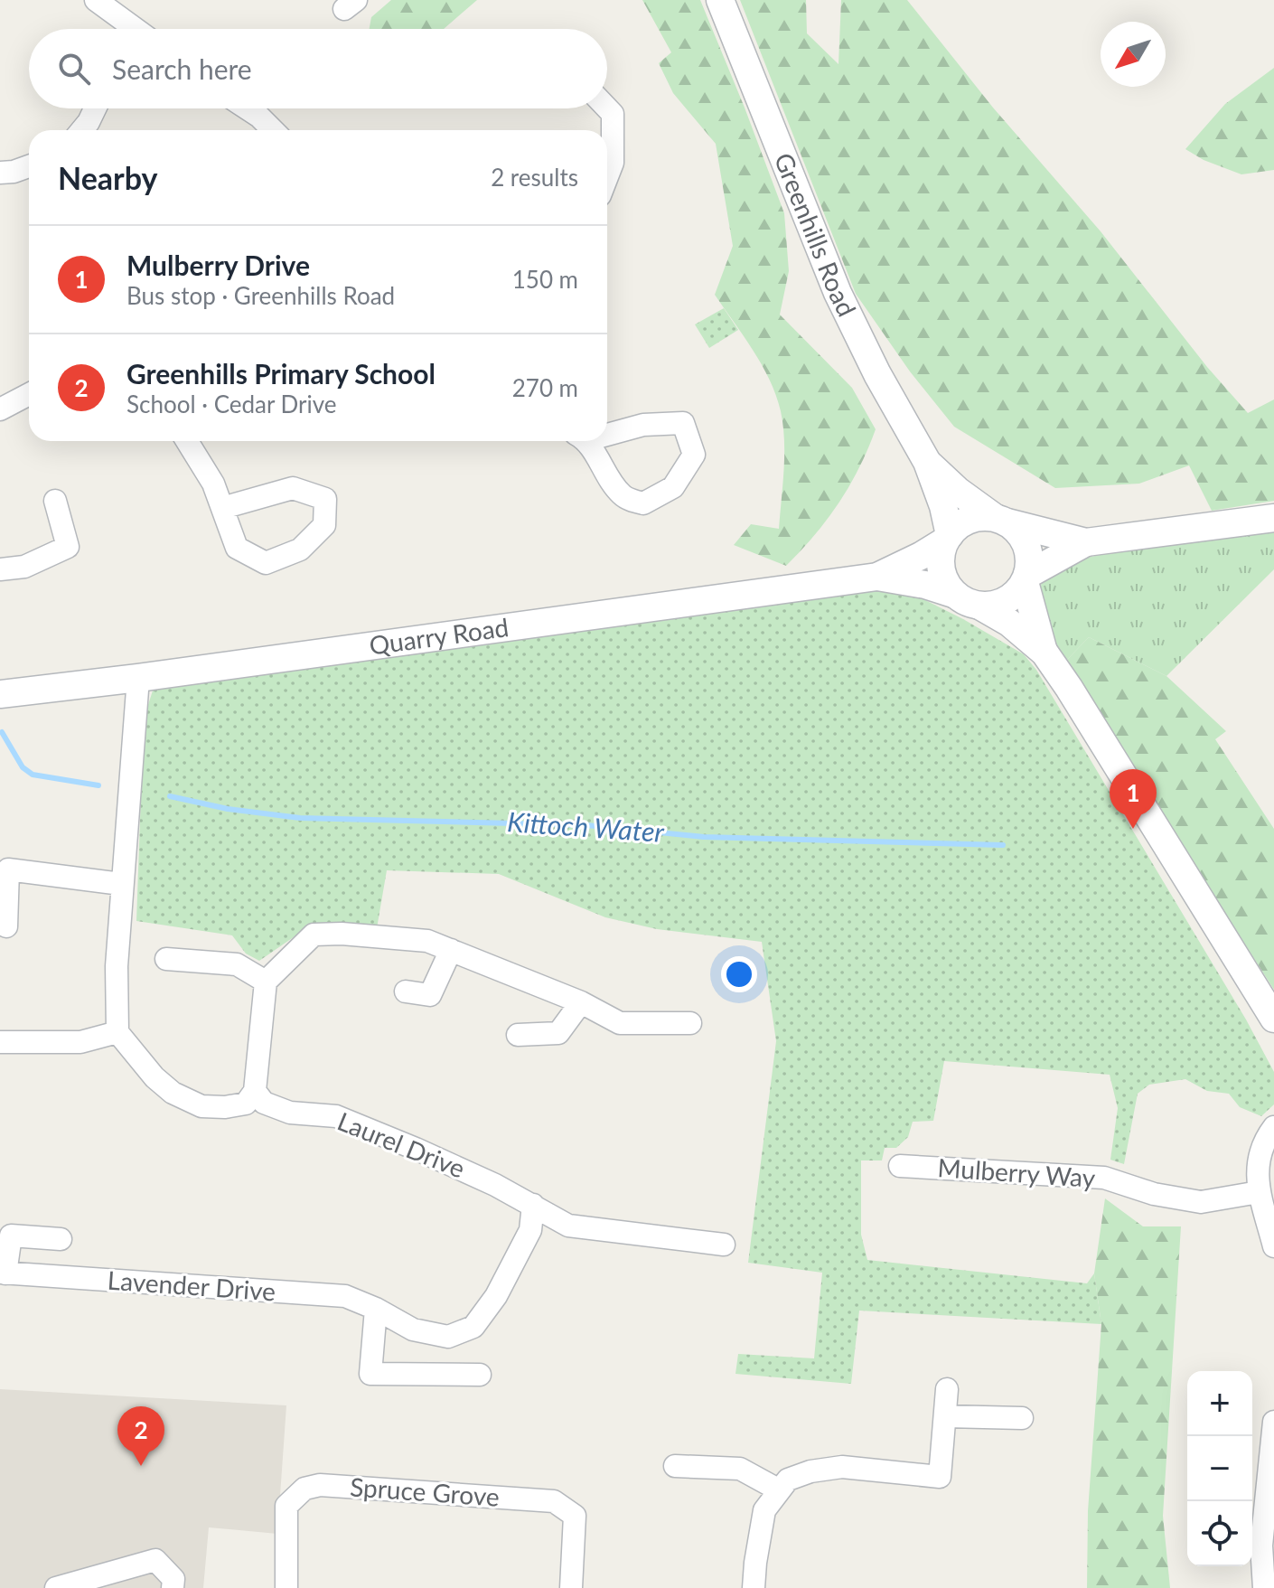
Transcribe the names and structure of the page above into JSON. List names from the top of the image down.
{
  "streets": {
    "street": [
      "Greenhills Road",
      "Quarry Road",
      "Laurel Drive",
      "Mulberry Way",
      "Lavender Drive",
      "Spruce Grove"
    ]
  },
  "crossings": [
    ["Greenhills Road", "Quarry Road"],
    ["Laurel Drive", "Lavender Drive"]
  ],
  "water": ["Kittoch Water"],
  "north": "bottom left",
  "page": {
    "search": "Search here",
    "heading": ["Nearby", "2 results"],
    "list": [
      {
        "mark": "1",
        "name": "Mulberry Drive",
        "note": "Bus stop · Greenhills Road",
        "value": "150 m"
      },
      {
        "mark": "2",
        "name": "Greenhills Primary School",
        "note": "School · Cedar Drive",
        "value": "270 m"
      }
    ],
    "pins": ["1", "2"],
    "map_buttons": ["+", "−"]
  }
}
